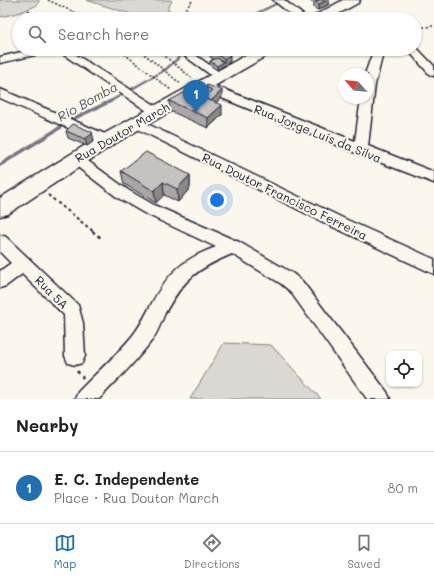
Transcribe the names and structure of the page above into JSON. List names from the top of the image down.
{
  "streets": {
    "main road": ["Rua Doutor March"],
    "street": ["Rua Jorge Luís da Silva", "Rua Doutor Francisco Ferreira", "Rua 5A"]
  },
  "crossings": [
    ["Rua Doutor March", "Rua Jorge Luís da Silva"],
    ["Rua Doutor March", "Rua Doutor Francisco Ferreira"]
  ],
  "water": ["Rio Bomba"],
  "north": "top left",
  "page": {
    "search": "Search here",
    "pins": "1",
    "heading": "Nearby",
    "list": [
      {
        "mark": "1",
        "name": "E. C. Independente",
        "note": "Place · Rua Doutor March",
        "value": "80 m"
      }
    ],
    "nav": ["Map", "Directions", "Saved"]
  }
}
